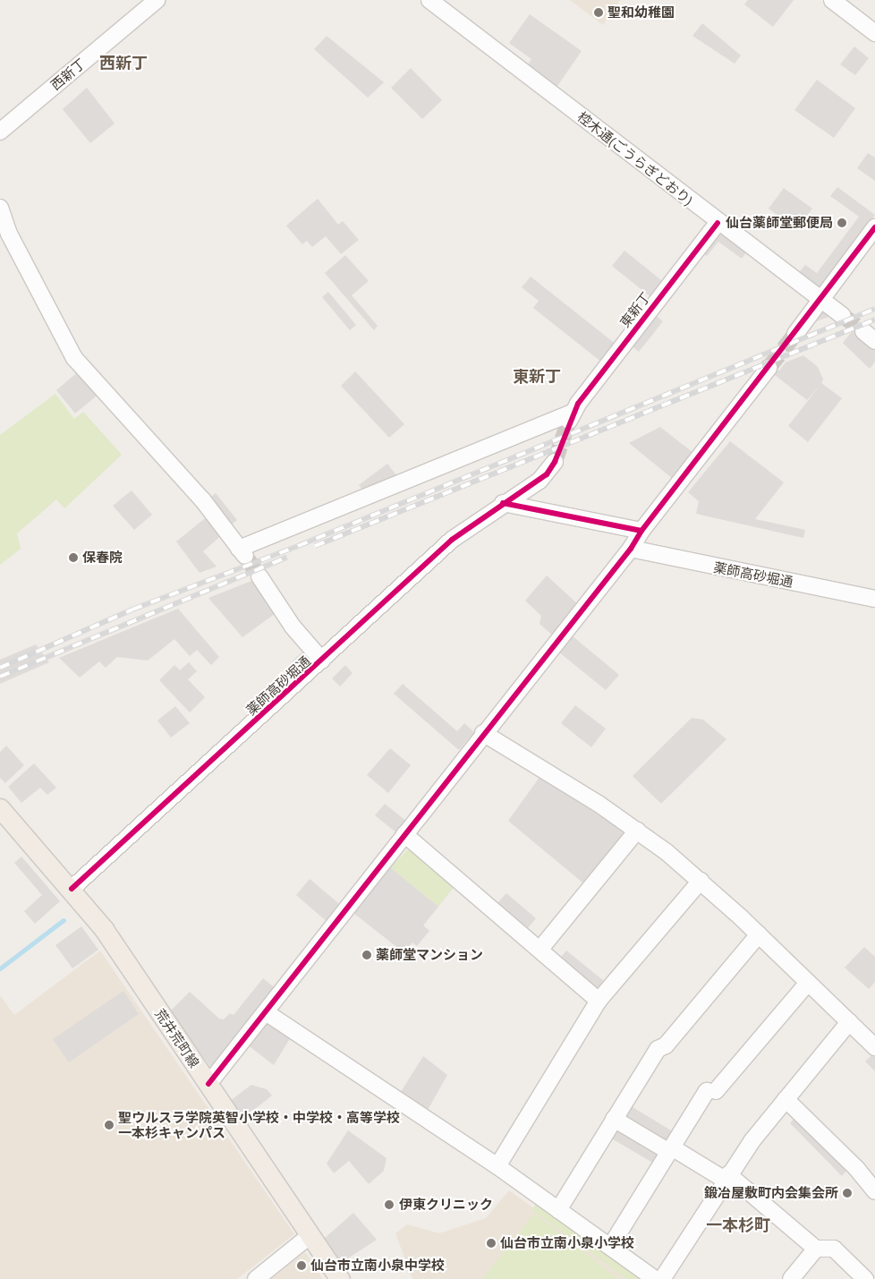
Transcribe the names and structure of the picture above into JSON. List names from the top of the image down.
{
  "streets": {
    "main road": ["荒井荒町線"],
    "street": [
      "西新丁",
      "椌木通(ごうらぎどおり)",
      "東新丁",
      "薬師高砂堀通"
    ]
  },
  "crossings": [
    ["椌木通(ごうらぎどおり)", "東新丁"],
    ["薬師高砂堀通", "荒井荒町線"]
  ],
  "districts": ["西新丁", "東新丁", "一本杉町"],
  "places": [
    "聖和幼稚園",
    "仙台薬師堂郵便局",
    "保春院",
    "薬師堂マンション",
    "聖ウルスラ学院英智小学校・中学校・高等学校 一本杉キャンパス",
    "鍛冶屋敷町内会集会所",
    "伊東クリニック",
    "仙台市立南小泉小学校",
    "仙台市立南小泉中学校"
  ]
}
